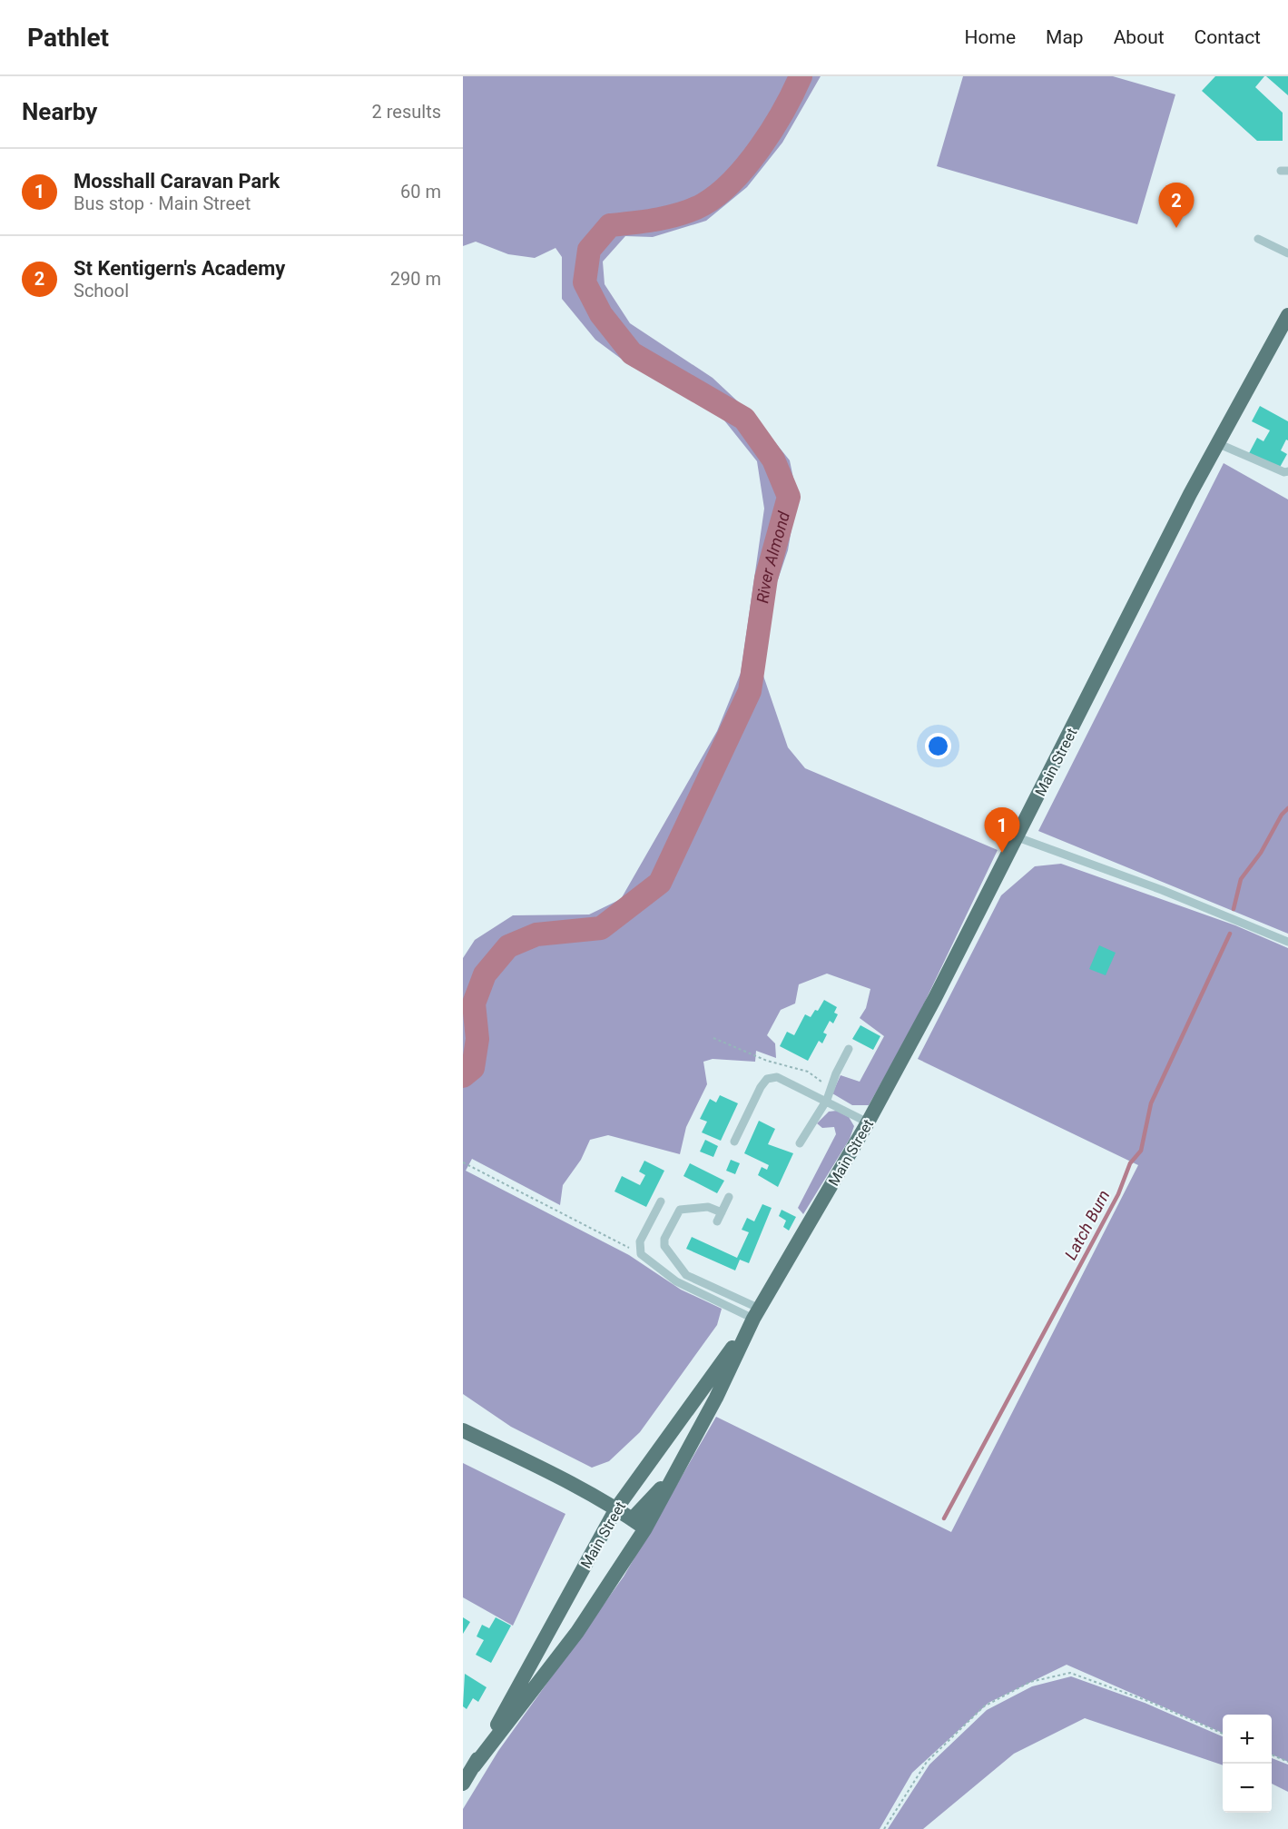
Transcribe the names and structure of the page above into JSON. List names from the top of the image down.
{
  "streets": {
    "main road": ["Main Street"]
  },
  "water": ["River Almond", "Latch Burn"],
  "page": {
    "header": "Pathlet",
    "nav": [
      "Home",
      "Map",
      "About",
      "Contact"
    ],
    "heading": ["Nearby", "2 results"],
    "list": [
      {
        "mark": "1",
        "name": "Mosshall Caravan Park",
        "note": "Bus stop · Main Street",
        "value": "60 m"
      },
      {
        "mark": "2",
        "name": "St Kentigern's Academy",
        "note": "School",
        "value": "290 m"
      }
    ],
    "pins": ["2", "1"],
    "map_buttons": ["+", "−"]
  }
}
